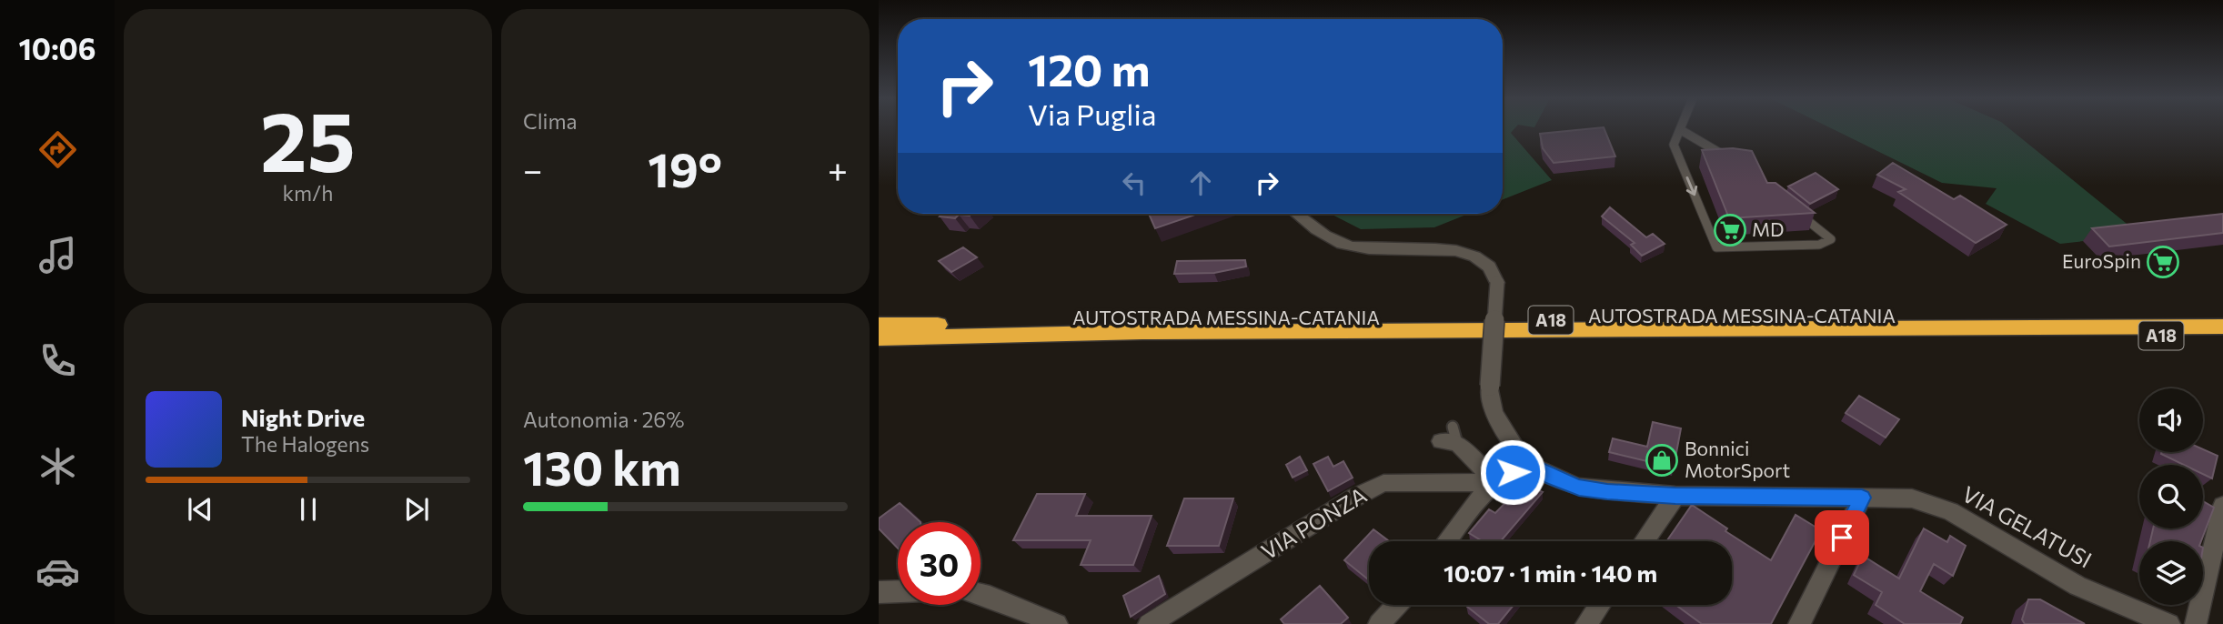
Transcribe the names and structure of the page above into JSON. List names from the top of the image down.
{
  "streets": {
    "highway": ["AUTOSTRADA MESSINA-CATANIA", "A18"],
    "street": ["VIA PONZA", "VIA GELATUSI"]
  },
  "places": {
    "supermarket": ["MD", "EuroSpin"],
    "shop": ["Bonnici MotorSport"]
  },
  "page": {
    "tabs": "10:06",
    "tile": [
      ["25", "km/h"],
      "Clima",
      ["Autonomia · 26%", "130 km"]
    ],
    "turn": ["120 m", "Via Puglia"],
    "heat": ["−", "19°", "+"],
    "song": ["Night Drive", "The Halogens"],
    "limit": "30",
    "trip": "10:07 · 1 min · 140 m"
  }
}
